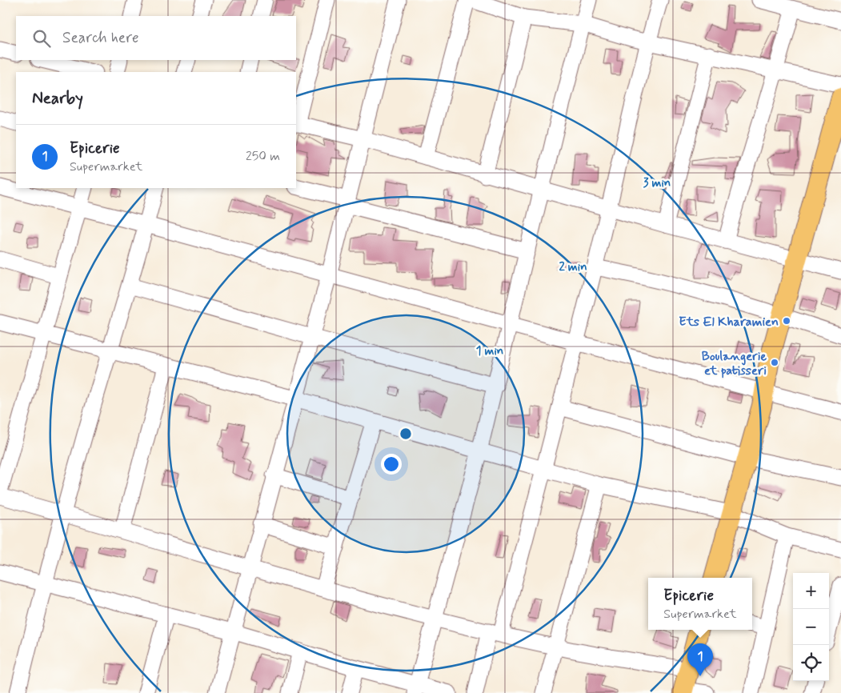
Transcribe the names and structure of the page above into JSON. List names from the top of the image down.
{
  "places": ["Ets El Kharamien", "Boulangerie et patisseri"],
  "page": {
    "search": "Search here",
    "heading": "Nearby",
    "list": [
      {
        "mark": "1",
        "name": "Epicerie",
        "note": "Supermarket",
        "value": "250 m"
      }
    ],
    "map_buttons": ["+", "−"],
    "popup": ["Epicerie", "Supermarket"],
    "pins": "1"
  },
  "rings": ["3 min", "2 min", "1 min"]
}
